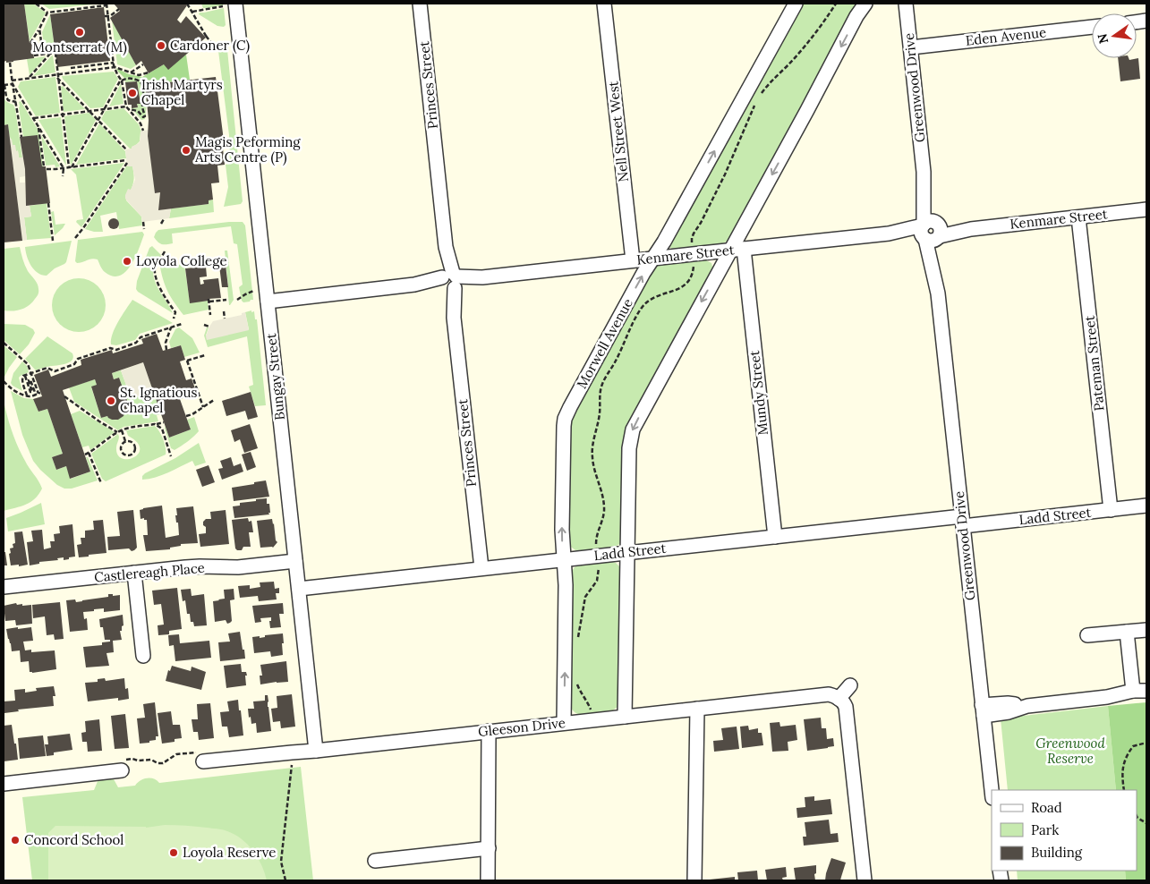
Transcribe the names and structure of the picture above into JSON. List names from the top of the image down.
{
  "streets": {
    "street": [
      "Eden Avenue",
      "Princes Street",
      "Greenwood Drive",
      "Nell Street West",
      "Kenmare Street",
      "Morwell Avenue",
      "Pateman Street",
      "Bungay Street",
      "Mundy Street",
      "Ladd Street",
      "Castlereagh Place",
      "Gleeson Drive"
    ]
  },
  "crossings": [
    ["Eden Avenue", "Greenwood Drive"],
    ["Princes Street", "Kenmare Street"],
    ["Princes Street", "Ladd Street"],
    ["Greenwood Drive", "Kenmare Street"],
    ["Greenwood Drive", "Ladd Street"],
    ["Nell Street West", "Kenmare Street"],
    ["Kenmare Street", "Morwell Avenue"],
    ["Kenmare Street", "Pateman Street"],
    ["Kenmare Street", "Bungay Street"],
    ["Kenmare Street", "Mundy Street"],
    ["Morwell Avenue", "Ladd Street"],
    ["Morwell Avenue", "Gleeson Drive"],
    ["Pateman Street", "Ladd Street"],
    ["Bungay Street", "Ladd Street"],
    ["Bungay Street", "Castlereagh Place"],
    ["Bungay Street", "Gleeson Drive"],
    ["Mundy Street", "Ladd Street"]
  ],
  "parks": ["Greenwood Reserve"],
  "places": [
    "Montserrat (M)",
    "Cardoner (C)",
    "Irish Martyrs Chapel",
    "Magis Peforming Arts Centre (P)",
    "Loyola College",
    "St. Ignatious Chapel",
    "Concord School",
    "Loyola Reserve"
  ],
  "legend": ["Road", "Park", "Building"],
  "north": "left"
}
